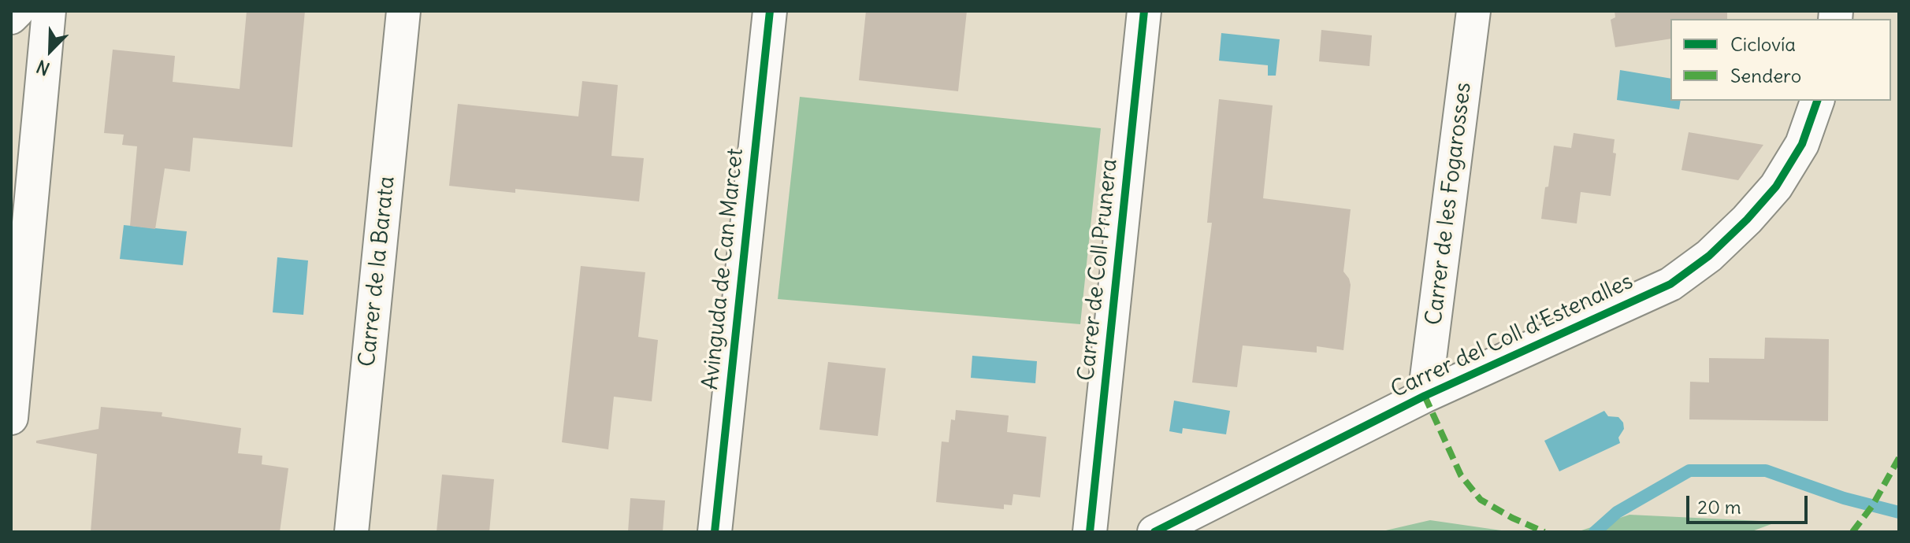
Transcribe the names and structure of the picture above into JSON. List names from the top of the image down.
{
  "streets": {
    "street": [
      "Carrer de les Fogarosses",
      "Avinguda de Can Marcet",
      "Carrer de Coll Prunera",
      "Carrer de la Barata",
      "Carrer del Coll d'Estenalles"
    ]
  },
  "crossings": [
    ["Carrer de les Fogarosses", "Carrer del Coll d'Estenalles"]
  ],
  "legend": ["Ciclovía", "Sendero"],
  "scale_bar": "20 m",
  "north": "bottom left"
}
